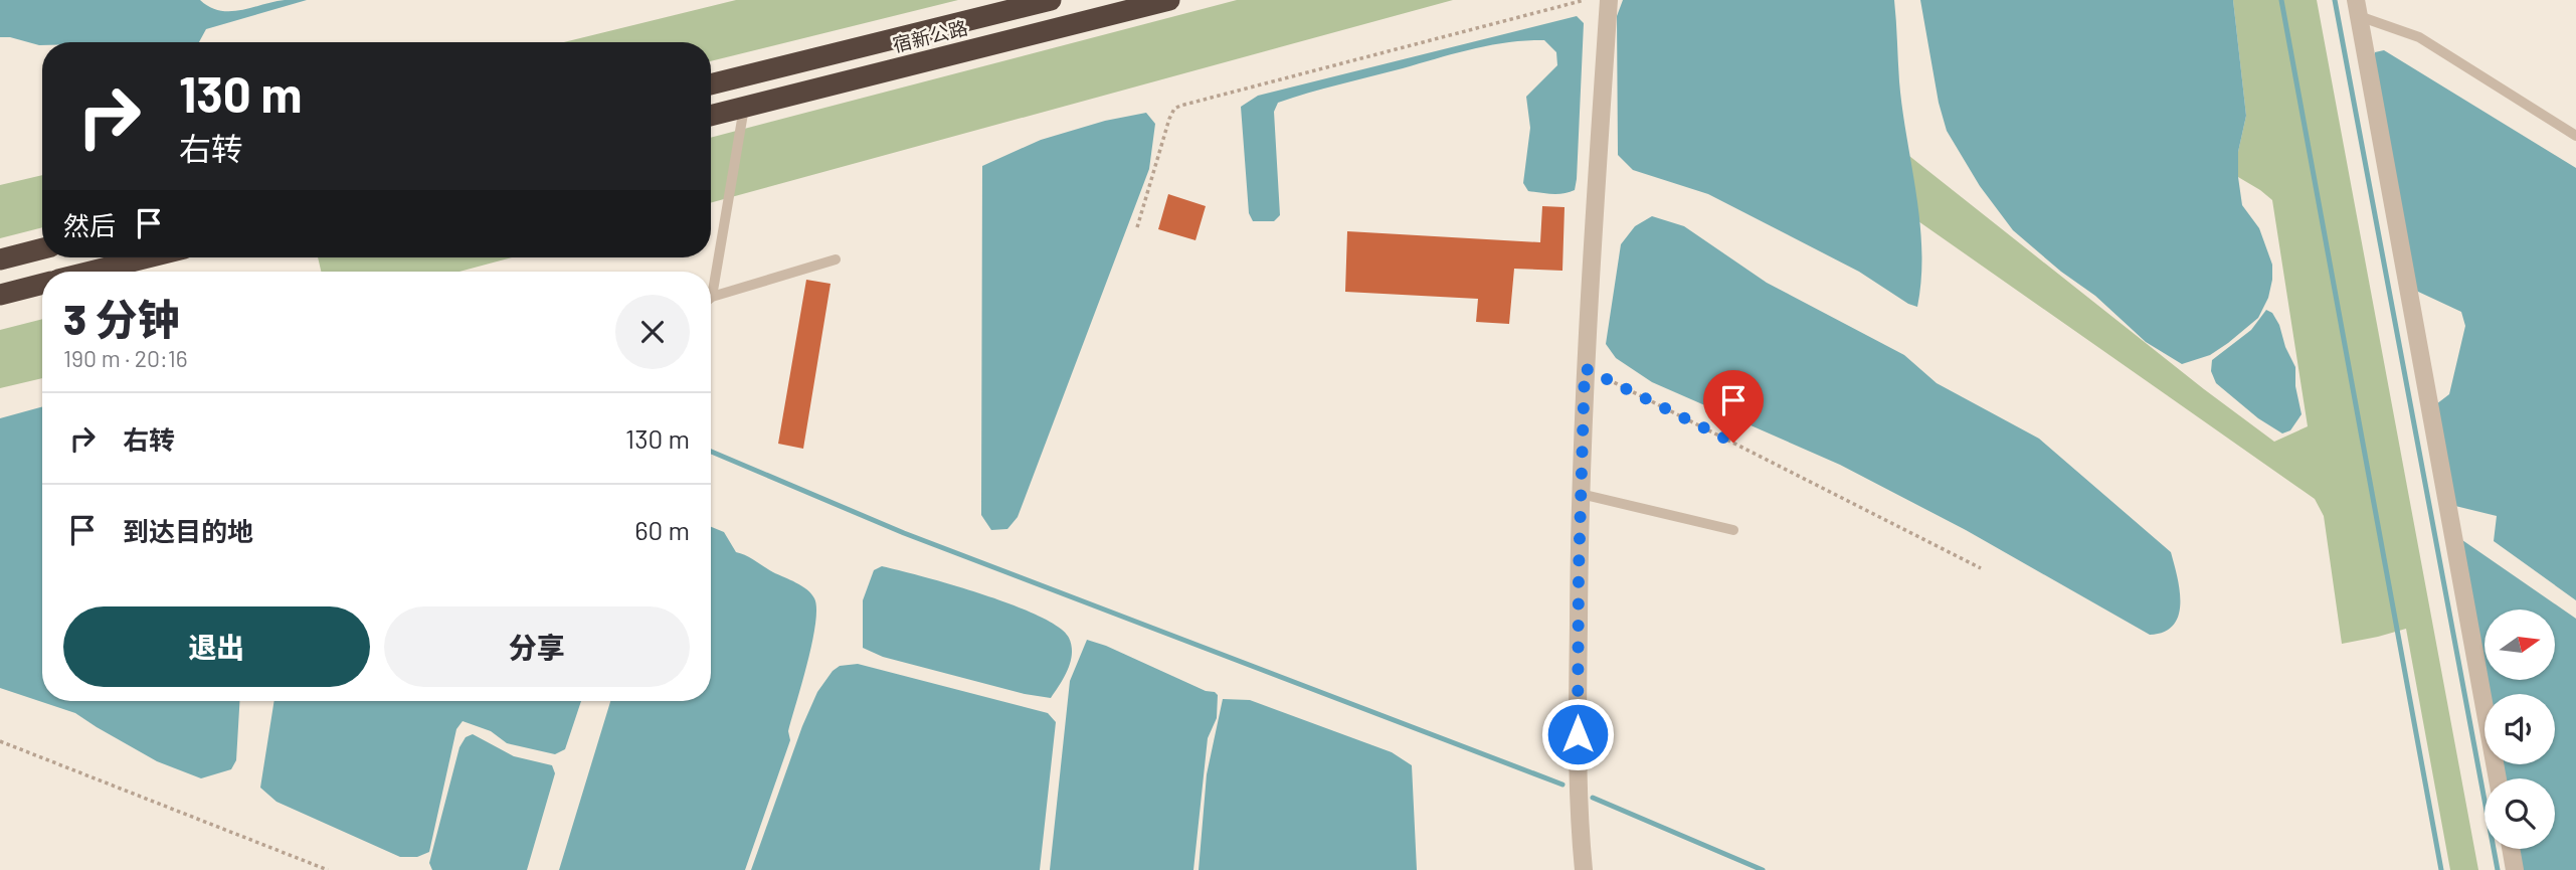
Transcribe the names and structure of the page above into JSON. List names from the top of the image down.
{
  "streets": {
    "highway": ["宿新公路"]
  },
  "north": "right",
  "page": {
    "turn": ["130 m", "右转"],
    "then": "然后",
    "heading": ["3 分钟", "190 m · 20:16"],
    "list": [
      {
        "name": "右转",
        "value": "130 m"
      },
      {
        "name": "到达目的地",
        "value": "60 m"
      }
    ],
    "buttons": ["退出", "分享"]
  }
}
